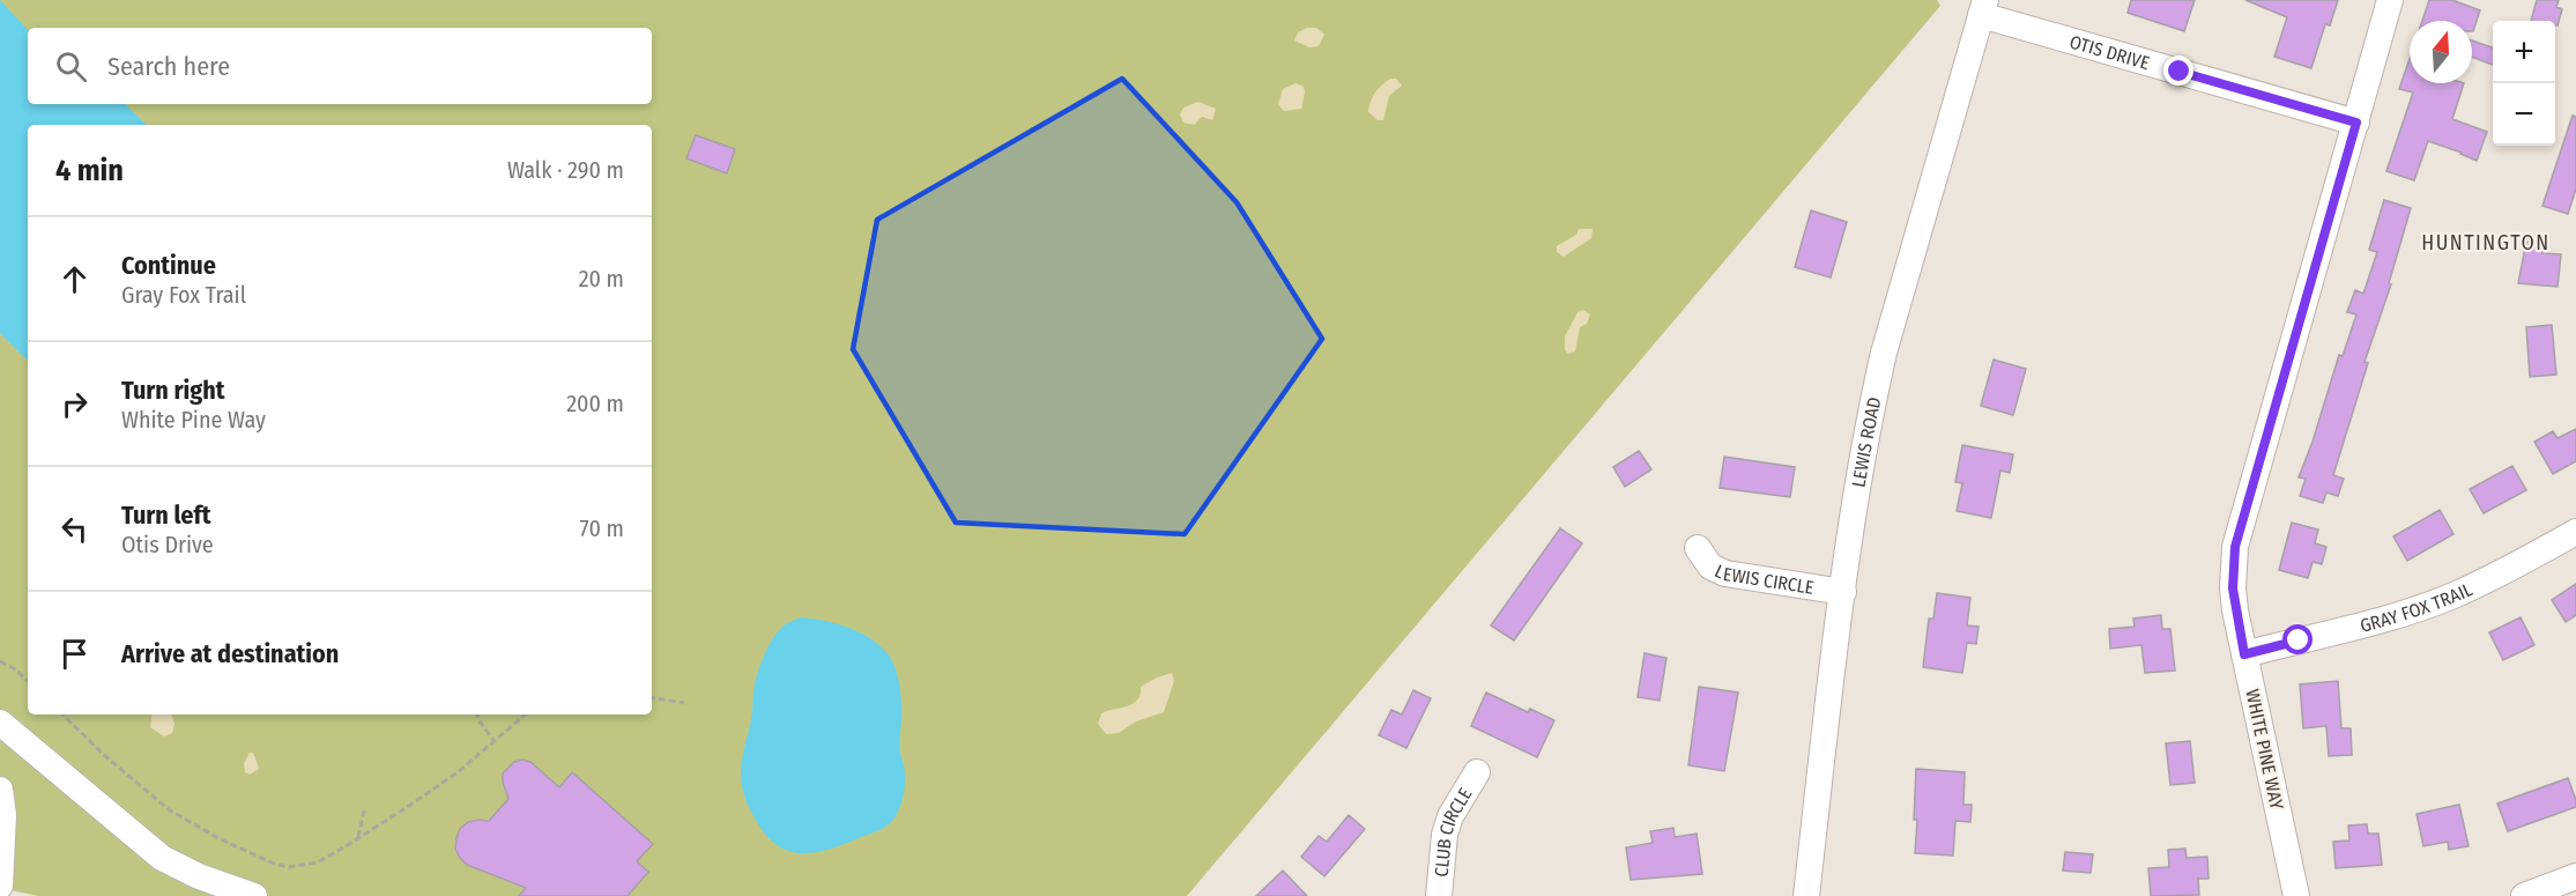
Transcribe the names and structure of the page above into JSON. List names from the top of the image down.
{
  "streets": {
    "street": [
      "OTIS DRIVE",
      "LEWIS ROAD",
      "LEWIS CIRCLE",
      "GRAY FOX TRAIL",
      "WHITE PINE WAY",
      "CLUB CIRCLE"
    ]
  },
  "crossings": [
    ["OTIS DRIVE", "LEWIS ROAD"],
    ["OTIS DRIVE", "WHITE PINE WAY"],
    ["LEWIS ROAD", "LEWIS CIRCLE"],
    ["GRAY FOX TRAIL", "WHITE PINE WAY"]
  ],
  "districts": ["HUNTINGTON"],
  "north": "top",
  "page": {
    "map_buttons": ["+", "−"],
    "search": "Search here",
    "heading": ["4 min", "Walk · 290 m"],
    "list": [
      ["Continue", "Gray Fox Trail", "20 m"],
      ["Turn right", "White Pine Way", "200 m"],
      ["Turn left", "Otis Drive", "70 m"],
      "Arrive at destination"
    ]
  }
}
